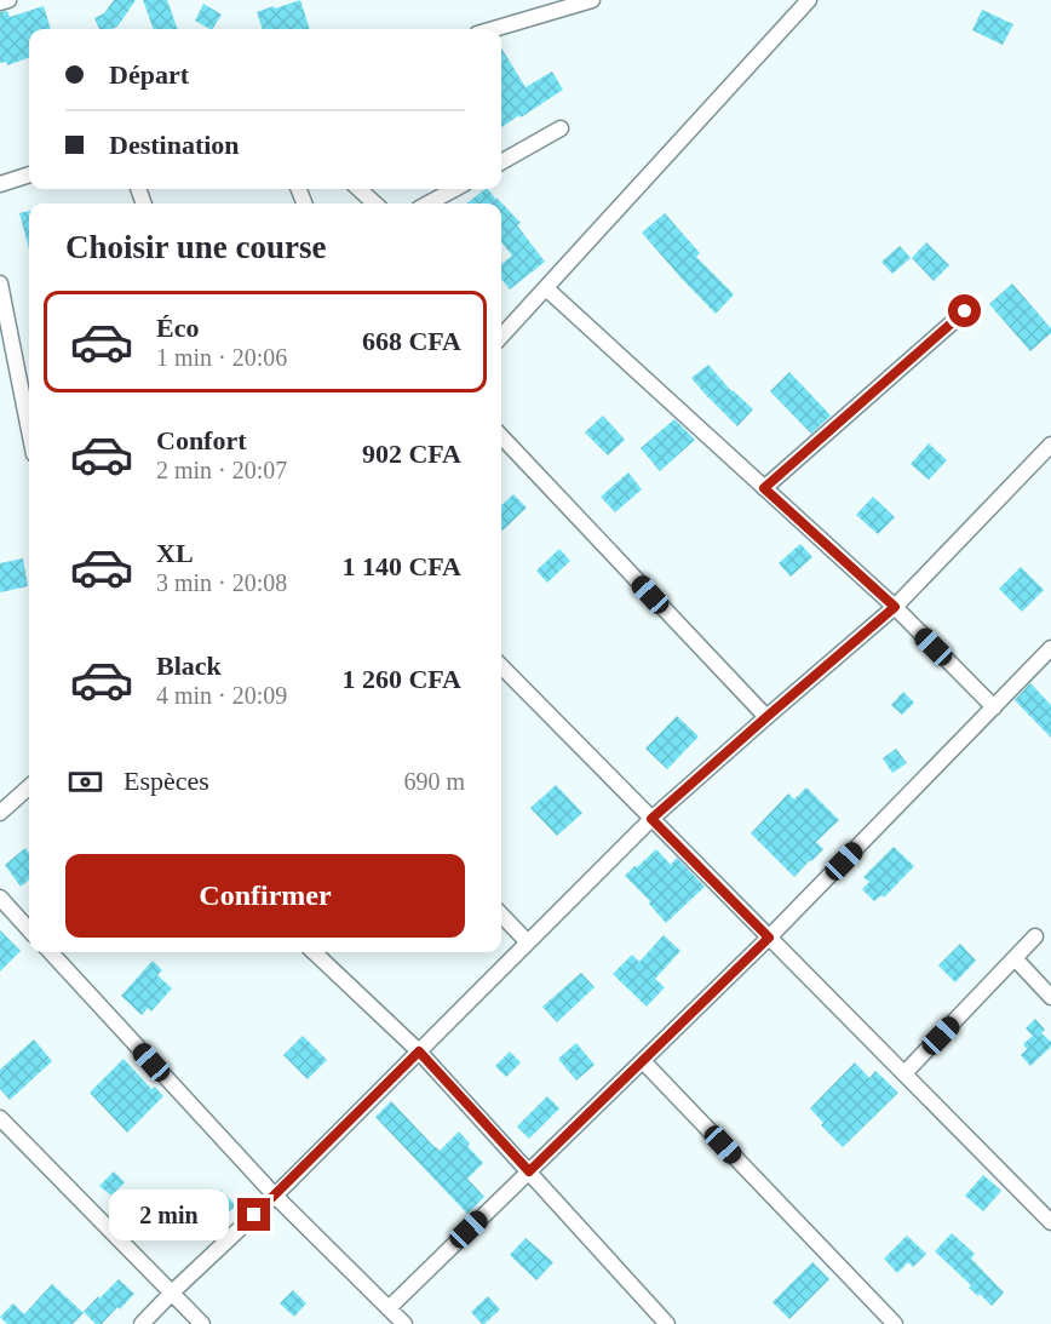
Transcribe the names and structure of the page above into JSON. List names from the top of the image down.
{
  "page": {
    "banner": ["Départ", "Destination"],
    "heading": "Choisir une course",
    "list": [
      {
        "name": "Éco",
        "note": "1 min · 20:06",
        "value": "668 CFA"
      },
      {
        "name": "Confort",
        "note": "2 min · 20:07",
        "value": "902 CFA"
      },
      {
        "name": "XL",
        "note": "3 min · 20:08",
        "value": "1 140 CFA"
      },
      {
        "name": "Black",
        "note": "4 min · 20:09",
        "value": "1 260 CFA"
      }
    ],
    "pay": ["Espèces", "690 m"],
    "buttons": "Confirmer",
    "bubble": "2 min"
  }
}
